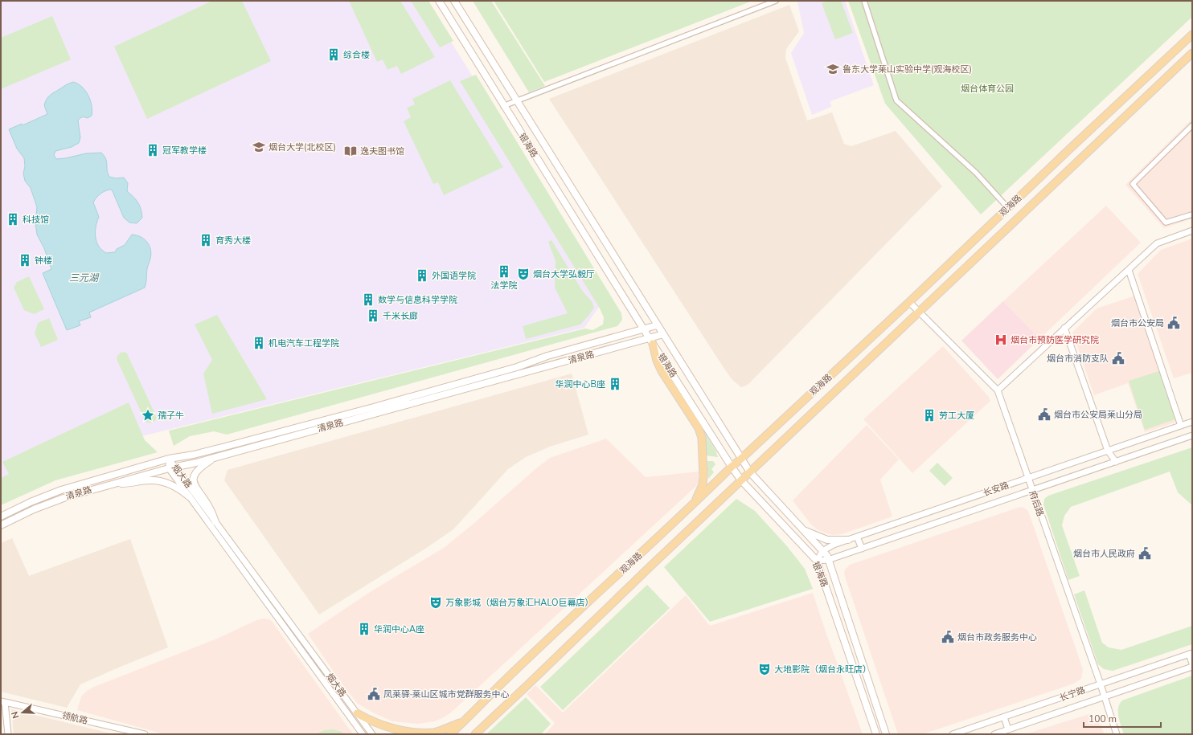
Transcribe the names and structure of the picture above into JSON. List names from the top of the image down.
{
  "streets": {
    "main road": ["银海路", "观海路", "清泉路"],
    "street": [
      "烟大路",
      "长安路",
      "府后路",
      "长宁路",
      "领航路"
    ]
  },
  "crossings": [
    ["银海路", "观海路"],
    ["银海路", "清泉路"],
    ["银海路", "长安路"],
    ["观海路", "府后路"],
    ["清泉路", "烟大路"],
    ["长安路", "府后路"],
    ["府后路", "长宁路"]
  ],
  "water": ["三元湖"],
  "parks": ["烟台体育公园"],
  "places": {
    "building": [
      "综合楼",
      "冠军教学楼",
      "科技馆",
      "育秀大楼",
      "钟楼",
      "法学院",
      "外国语学院",
      "数学与信息科学学院",
      "千米长廊",
      "机电汽车工程学院",
      "华润中心B座",
      "劳工大厦",
      "华润中心A座"
    ],
    "school or university": ["鲁东大学莱山实验中学(观海校区)", "烟台大学(北校区)"],
    "library": ["逸夫图书馆"],
    "theatre": ["烟台大学弘毅厅", "万象影城（烟台万象汇HALO巨幕店）", "大地影院（烟台永旺店）"],
    "public building": [
      "烟台市公安局",
      "烟台市消防支队",
      "烟台市公安局莱山分局",
      "烟台市人民政府",
      "烟台市政务服务中心",
      "凤莱驿·莱山区城市党群服务中心"
    ],
    "hospital": ["烟台市预防医学研究院"],
    "place": ["孺子牛"]
  },
  "scale_bar": "100 m",
  "north": "left"
}
